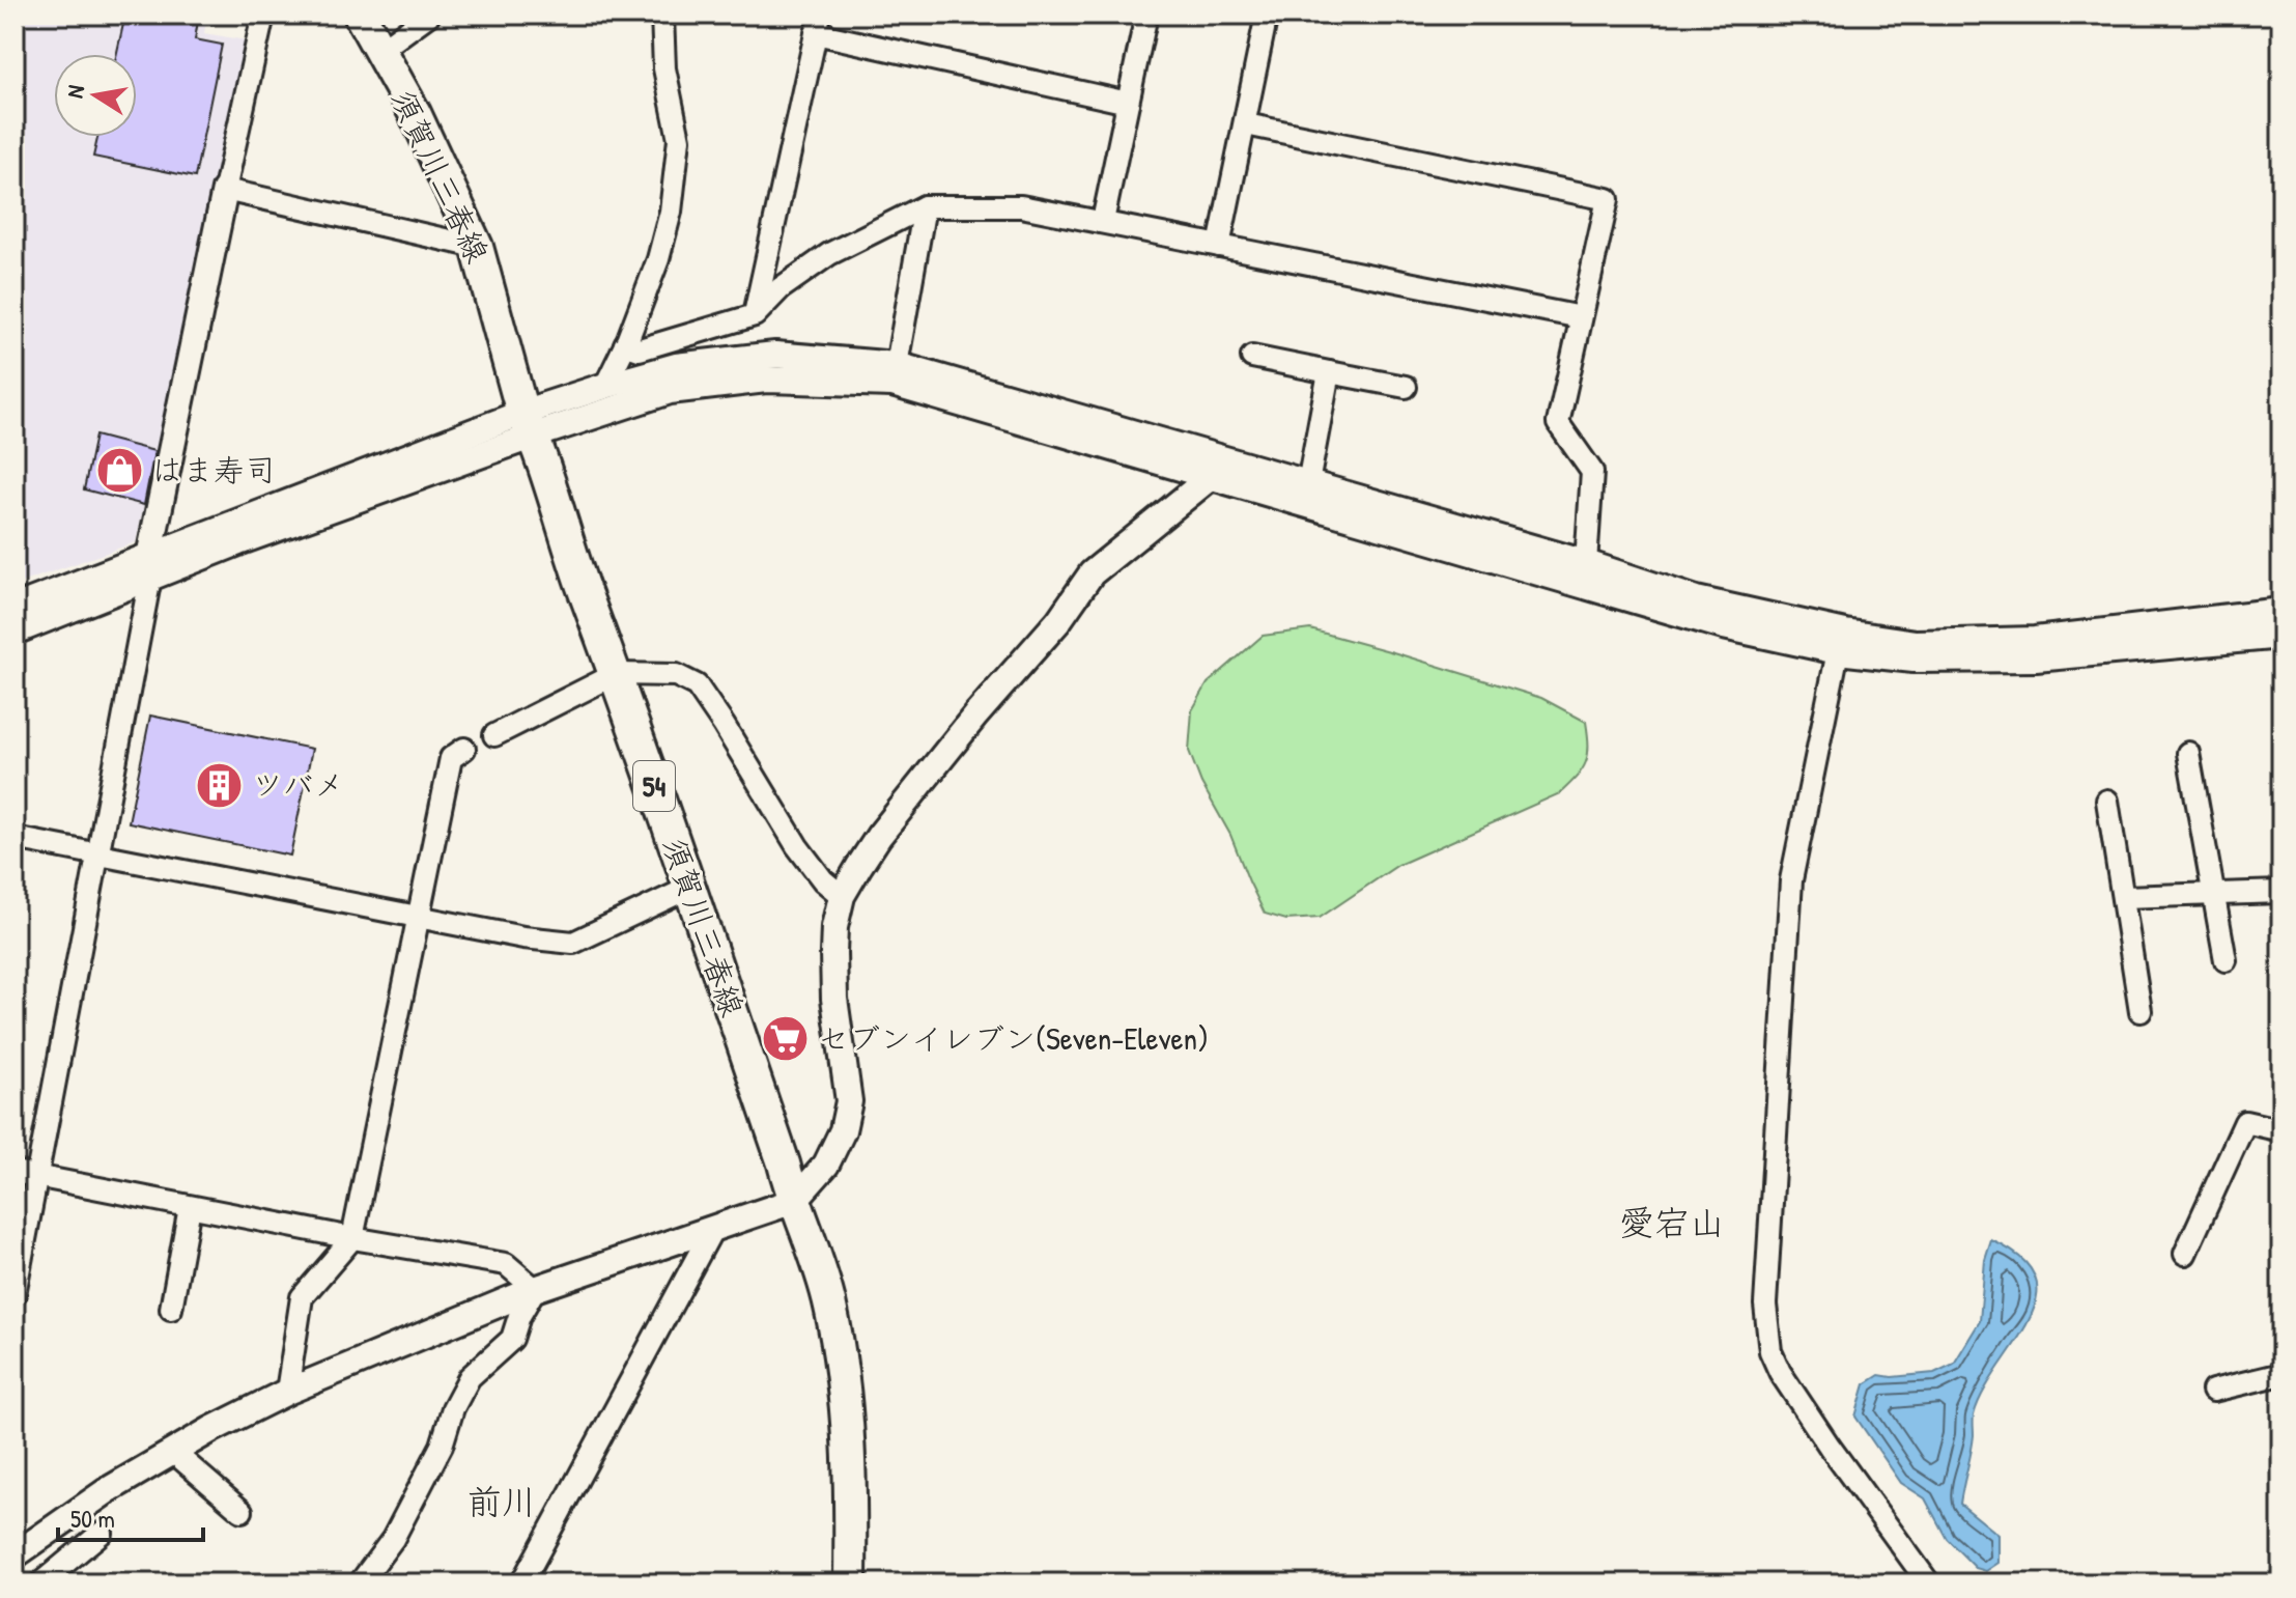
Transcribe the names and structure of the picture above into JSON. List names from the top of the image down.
{
  "streets": {
    "main road": ["須賀川三春線", "54"]
  },
  "districts": ["愛宕山", "前川"],
  "places": {
    "shop": ["はま寿司"],
    "building": ["ツバメ"],
    "supermarket": ["セブンイレブン(Seven-Eleven)"]
  },
  "scale_bar": "50 m",
  "north": "left"
}
